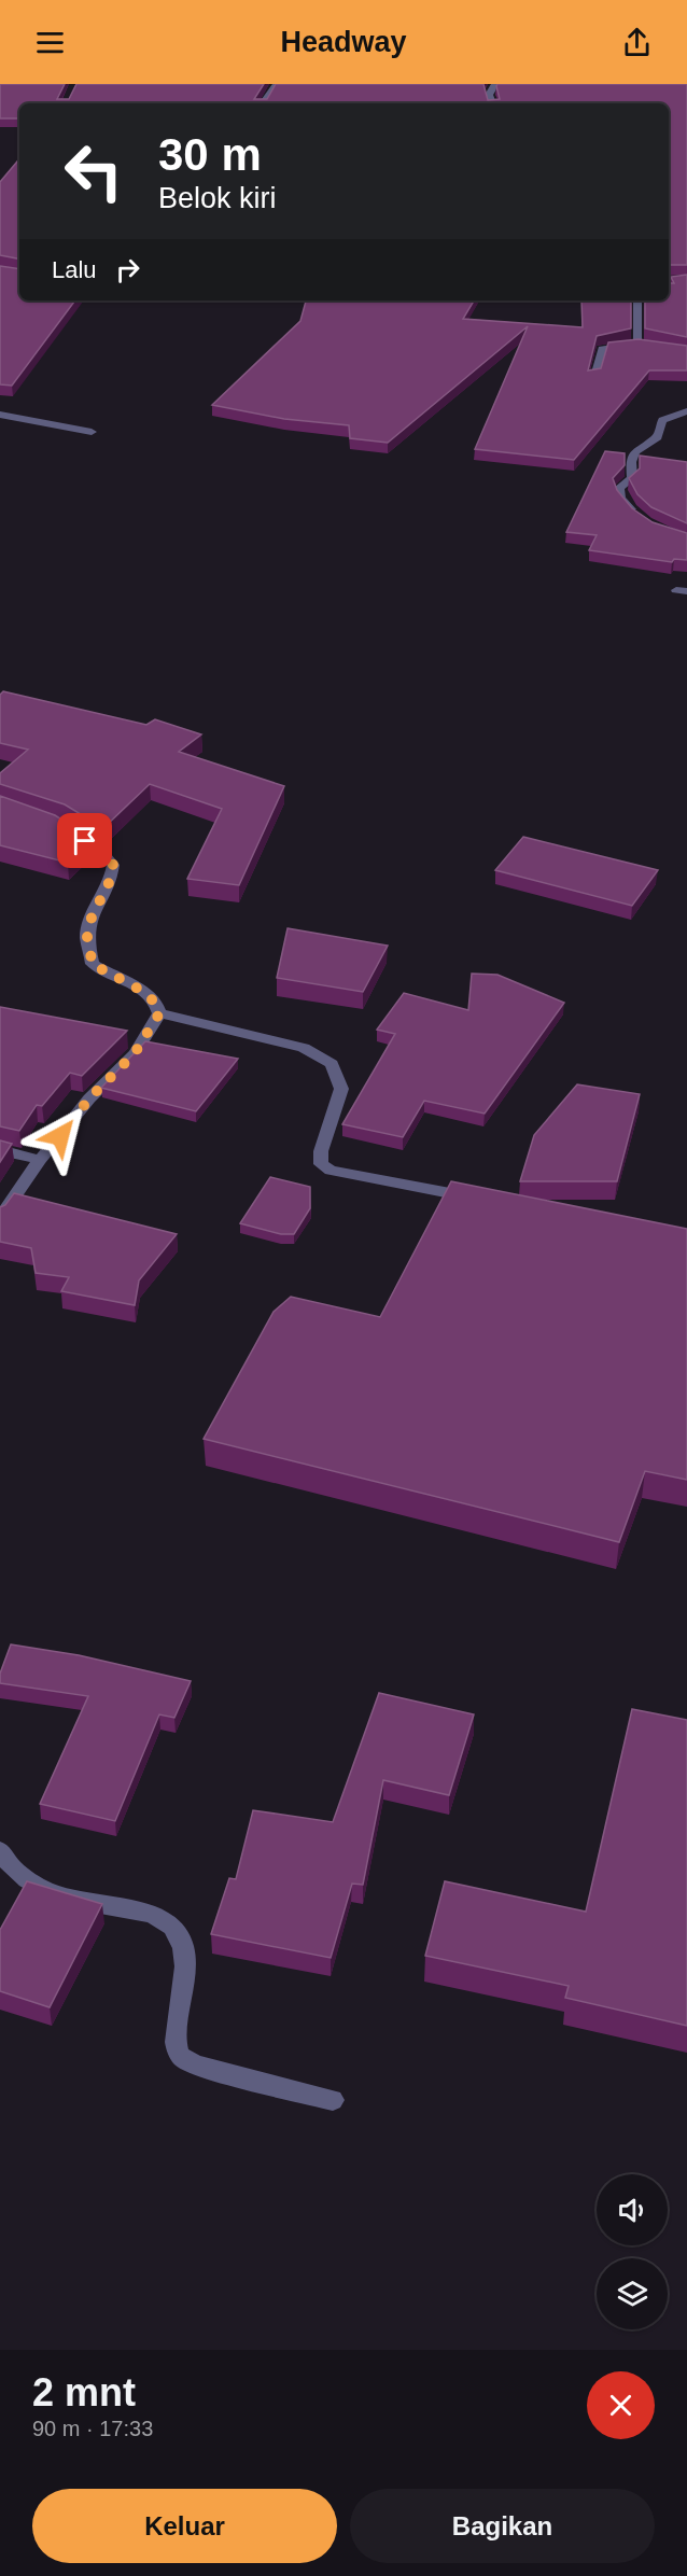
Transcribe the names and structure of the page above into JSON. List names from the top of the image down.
{
  "page": {
    "header": "Headway",
    "turn": ["30 m", "Belok kiri"],
    "then": "Lalu",
    "heading": ["2 mnt", "90 m · 17:33"],
    "buttons": ["Keluar", "Bagikan"]
  }
}
